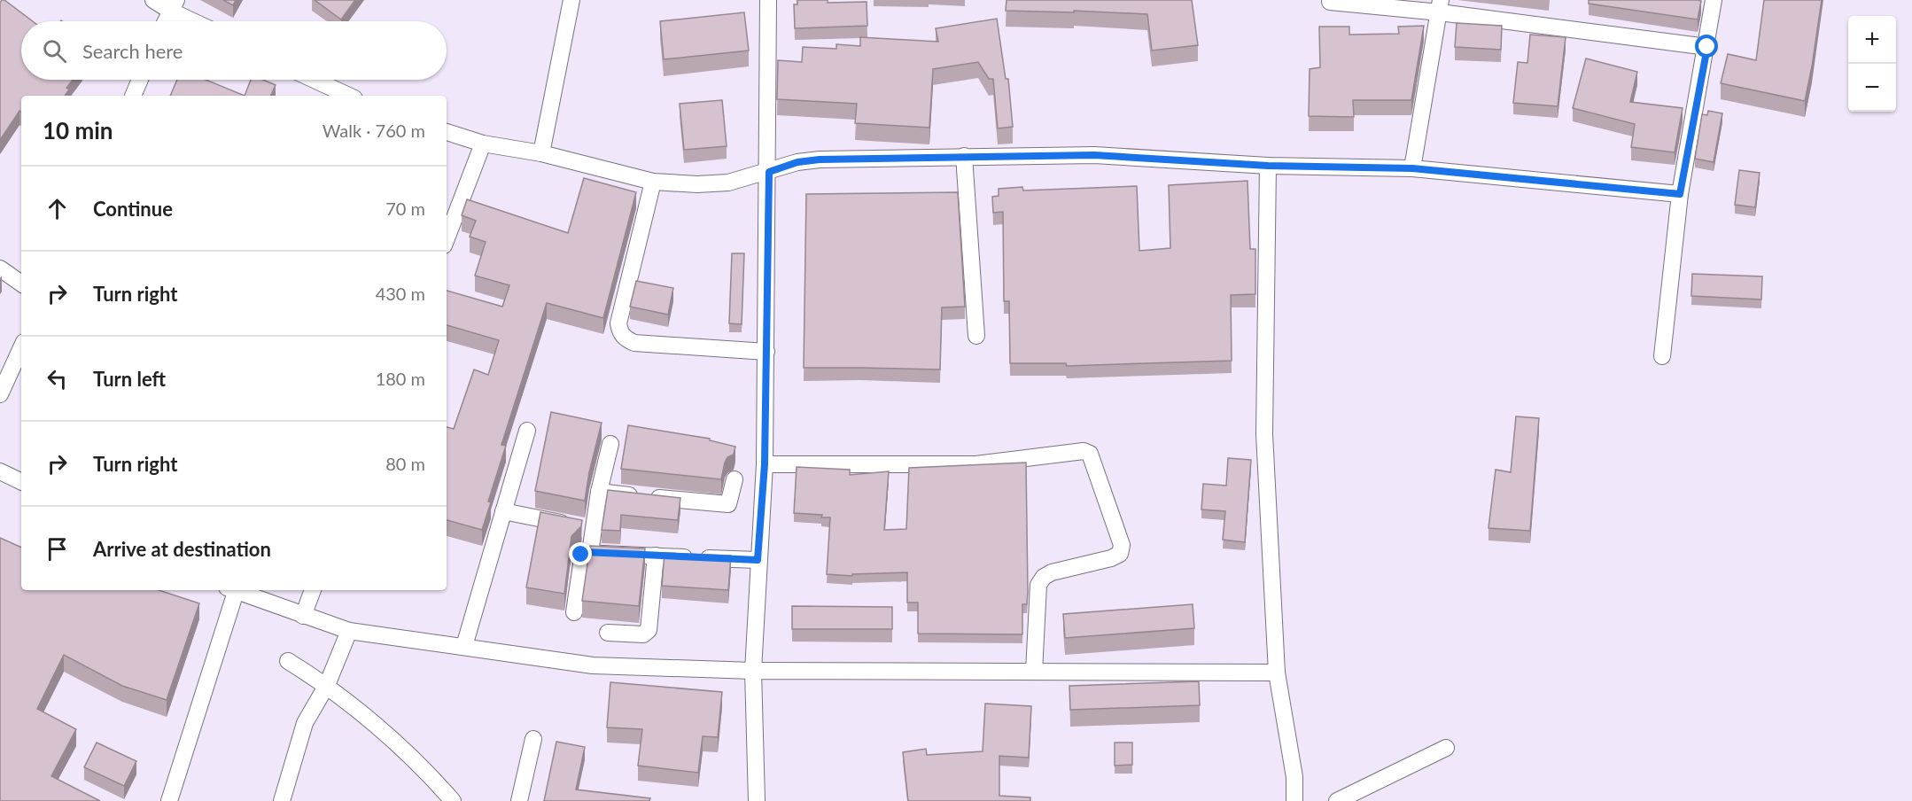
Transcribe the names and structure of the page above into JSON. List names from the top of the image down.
{
  "page": {
    "map_buttons": ["+", "−"],
    "search": "Search here",
    "heading": ["10 min", "Walk · 760 m"],
    "list": [
      ["Continue", "70 m"],
      ["Turn right", "430 m"],
      ["Turn left", "180 m"],
      ["Turn right", "80 m"],
      "Arrive at destination"
    ]
  }
}
